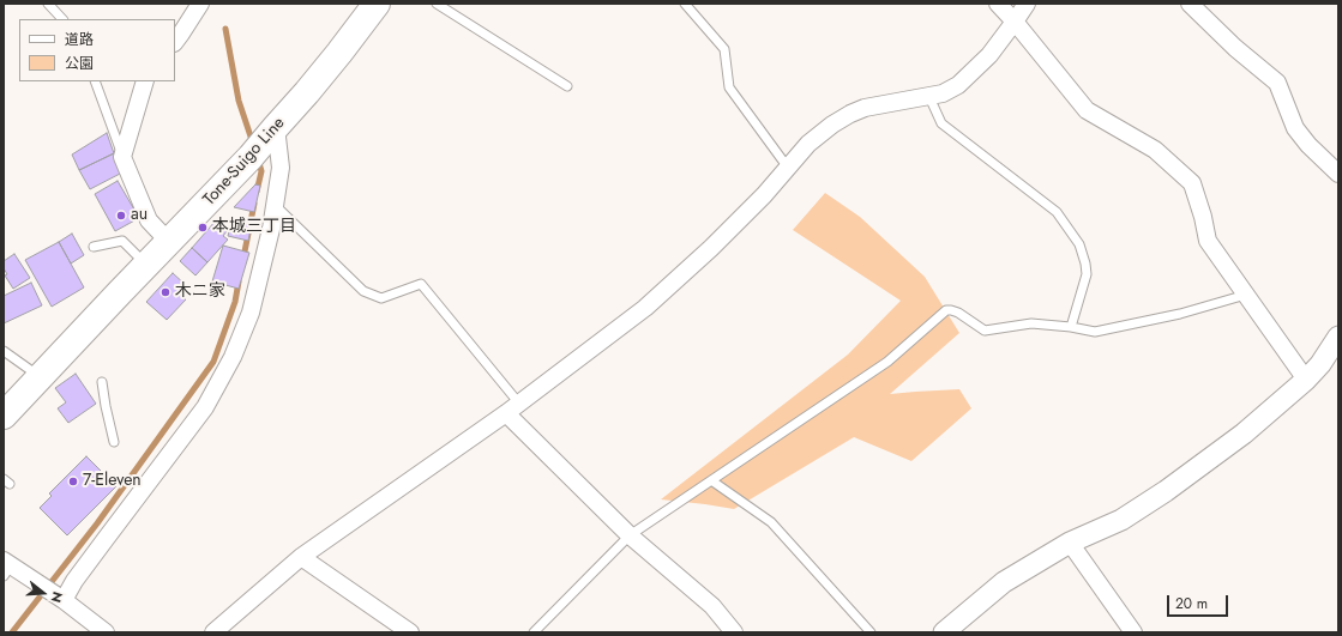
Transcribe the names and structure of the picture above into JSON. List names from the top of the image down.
{
  "streets": {
    "highway": ["Tone-Suigo Line"]
  },
  "places": [
    "au",
    "本城三丁目",
    "木ニ家",
    "7-Eleven"
  ],
  "legend": ["道路", "公園"],
  "scale_bar": "20 m",
  "north": "right"
}
